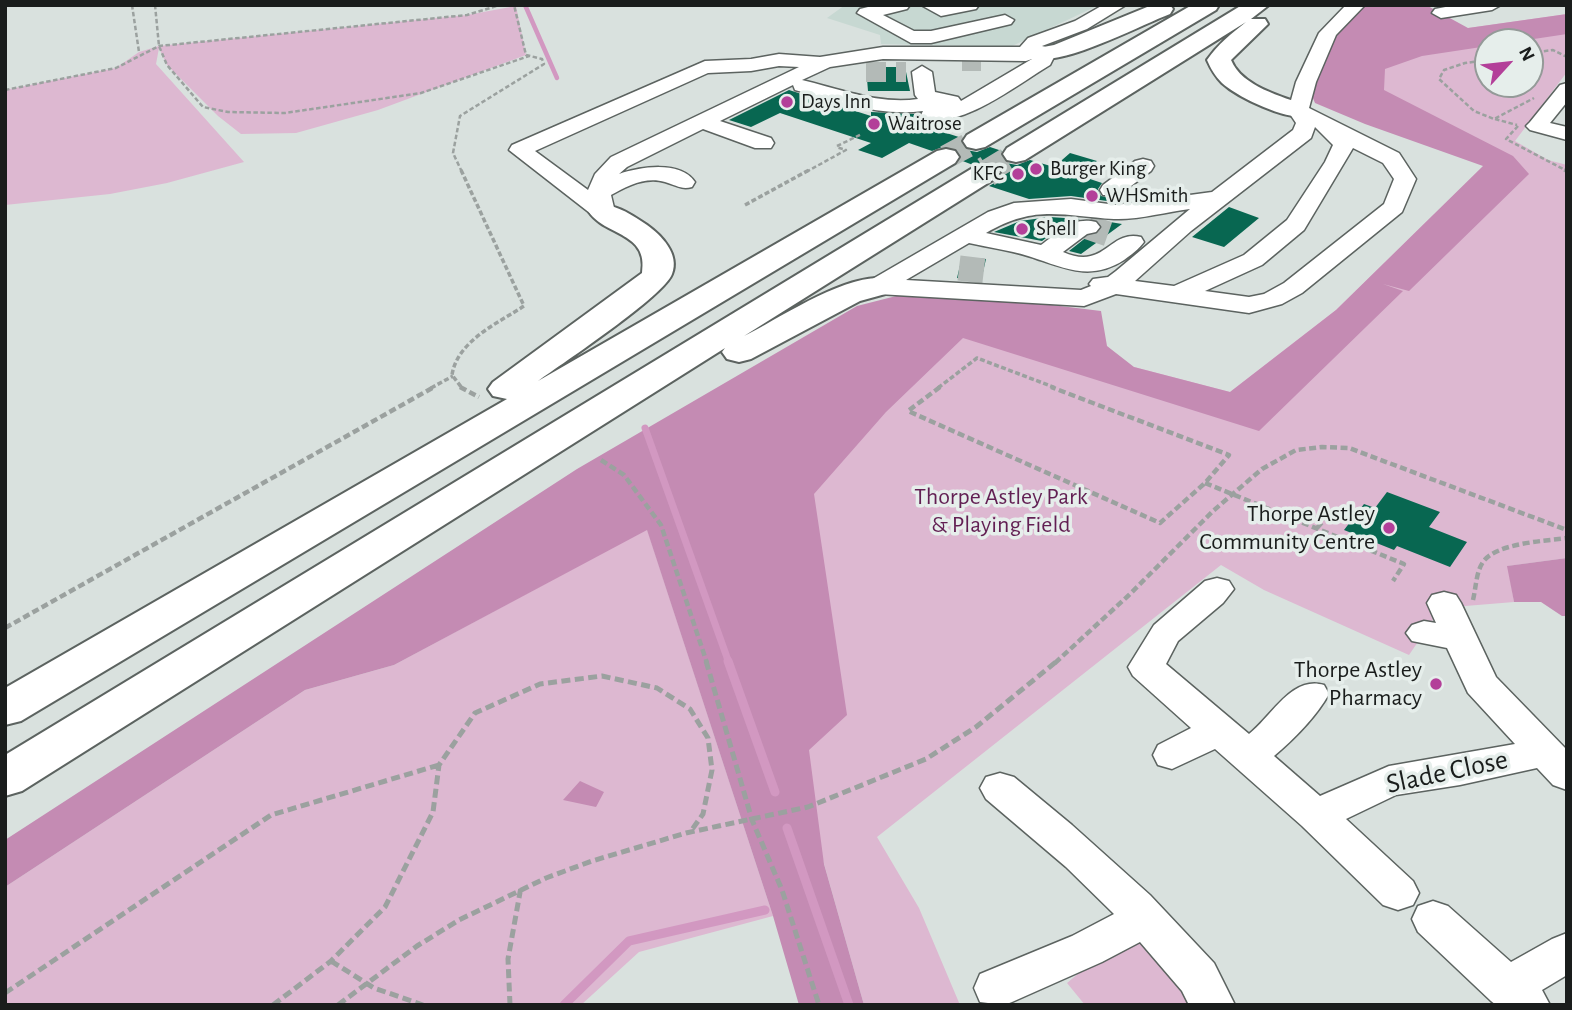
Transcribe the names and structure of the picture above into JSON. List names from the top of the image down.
{
  "streets": {
    "street": ["Slade Close"]
  },
  "parks": ["Thorpe Astley Park & Playing Field"],
  "places": [
    "Days Inn",
    "Waitrose",
    "Burger King",
    "KFC",
    "WHSmith",
    "Shell",
    "Thorpe Astley Community Centre",
    "Thorpe Astley Pharmacy"
  ],
  "north": "top right"
}
